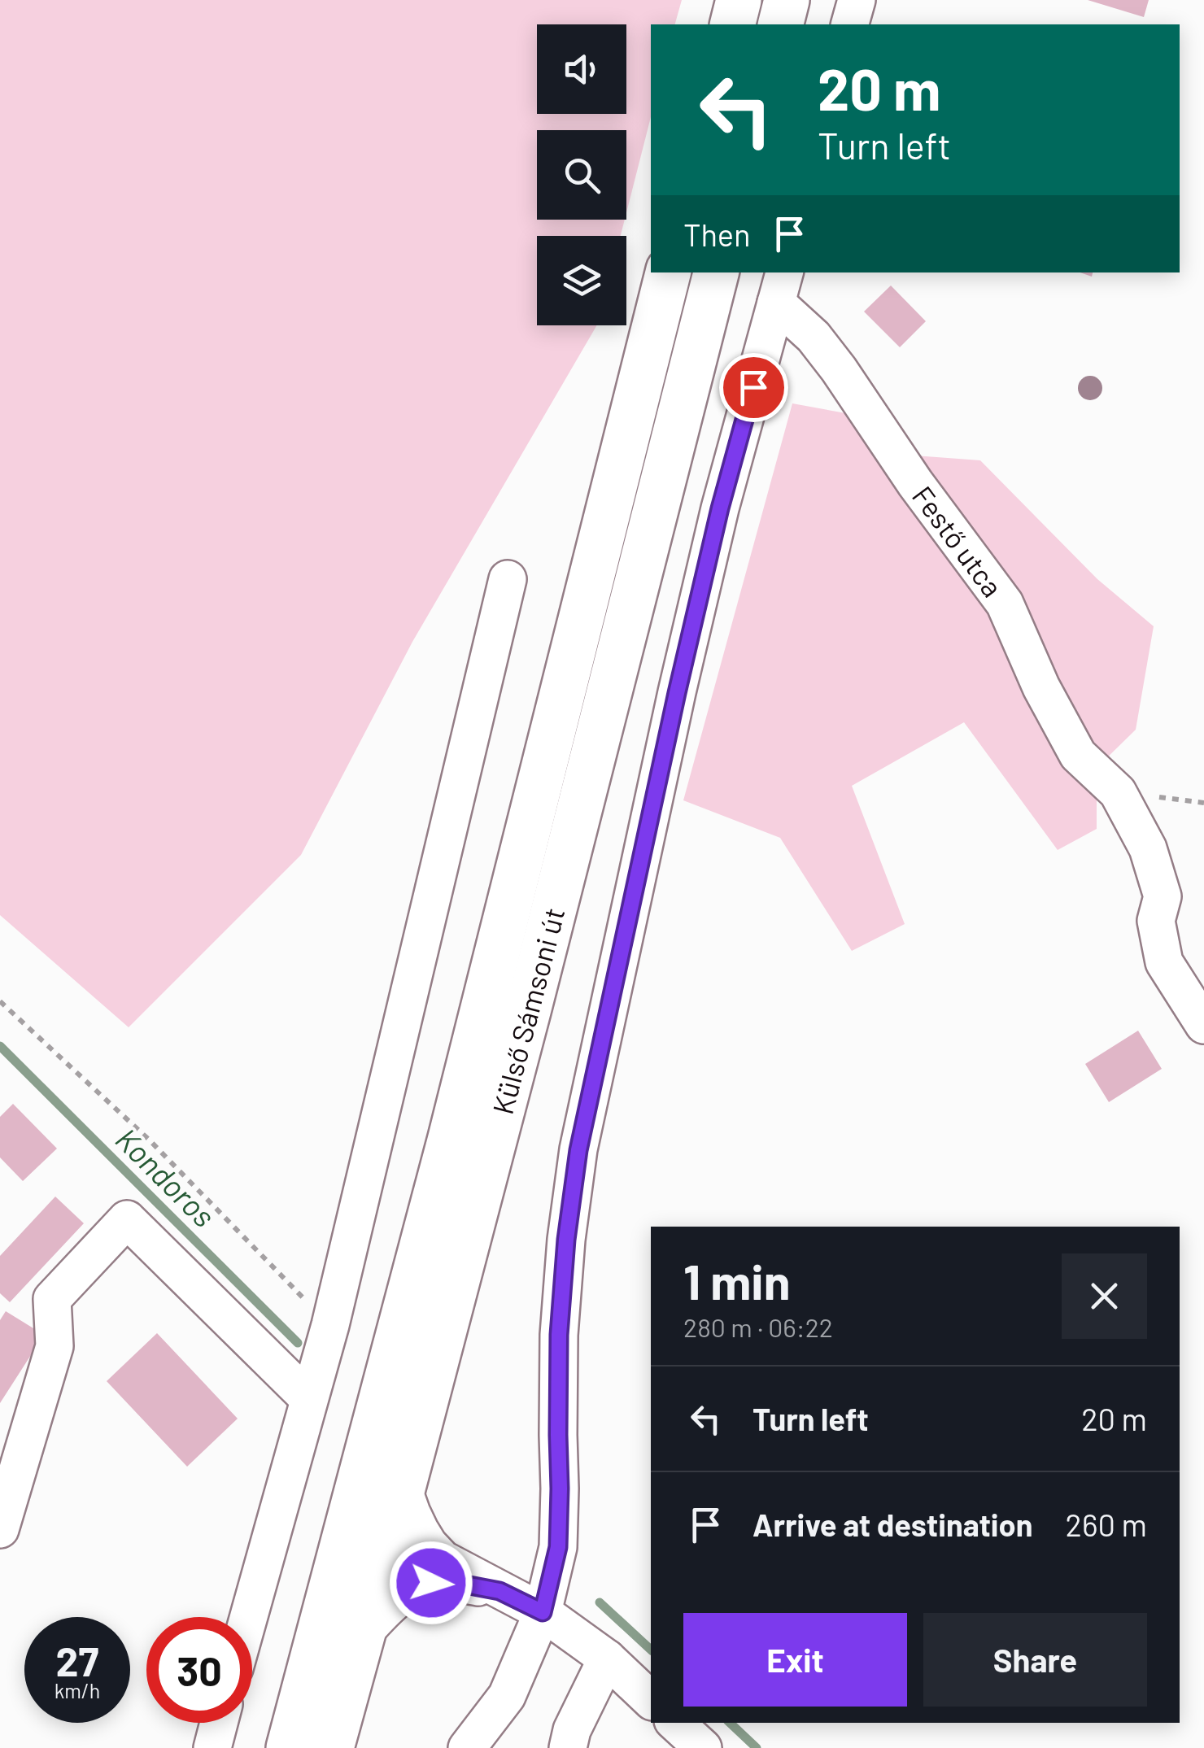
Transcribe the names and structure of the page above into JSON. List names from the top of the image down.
{
  "streets": {
    "main road": ["Külső Sámsoni út"],
    "street": ["Festő utca"]
  },
  "water": ["Kondoros"],
  "page": {
    "turn": ["20 m", "Turn left"],
    "then": "Then",
    "heading": ["1 min", "280 m · 06:22"],
    "list": [
      {
        "name": "Turn left",
        "value": "20 m"
      },
      {
        "name": "Arrive at destination",
        "value": "260 m"
      }
    ],
    "buttons": ["Exit", "Share"],
    "speed": "27 km/h",
    "limit": "30"
  }
}
